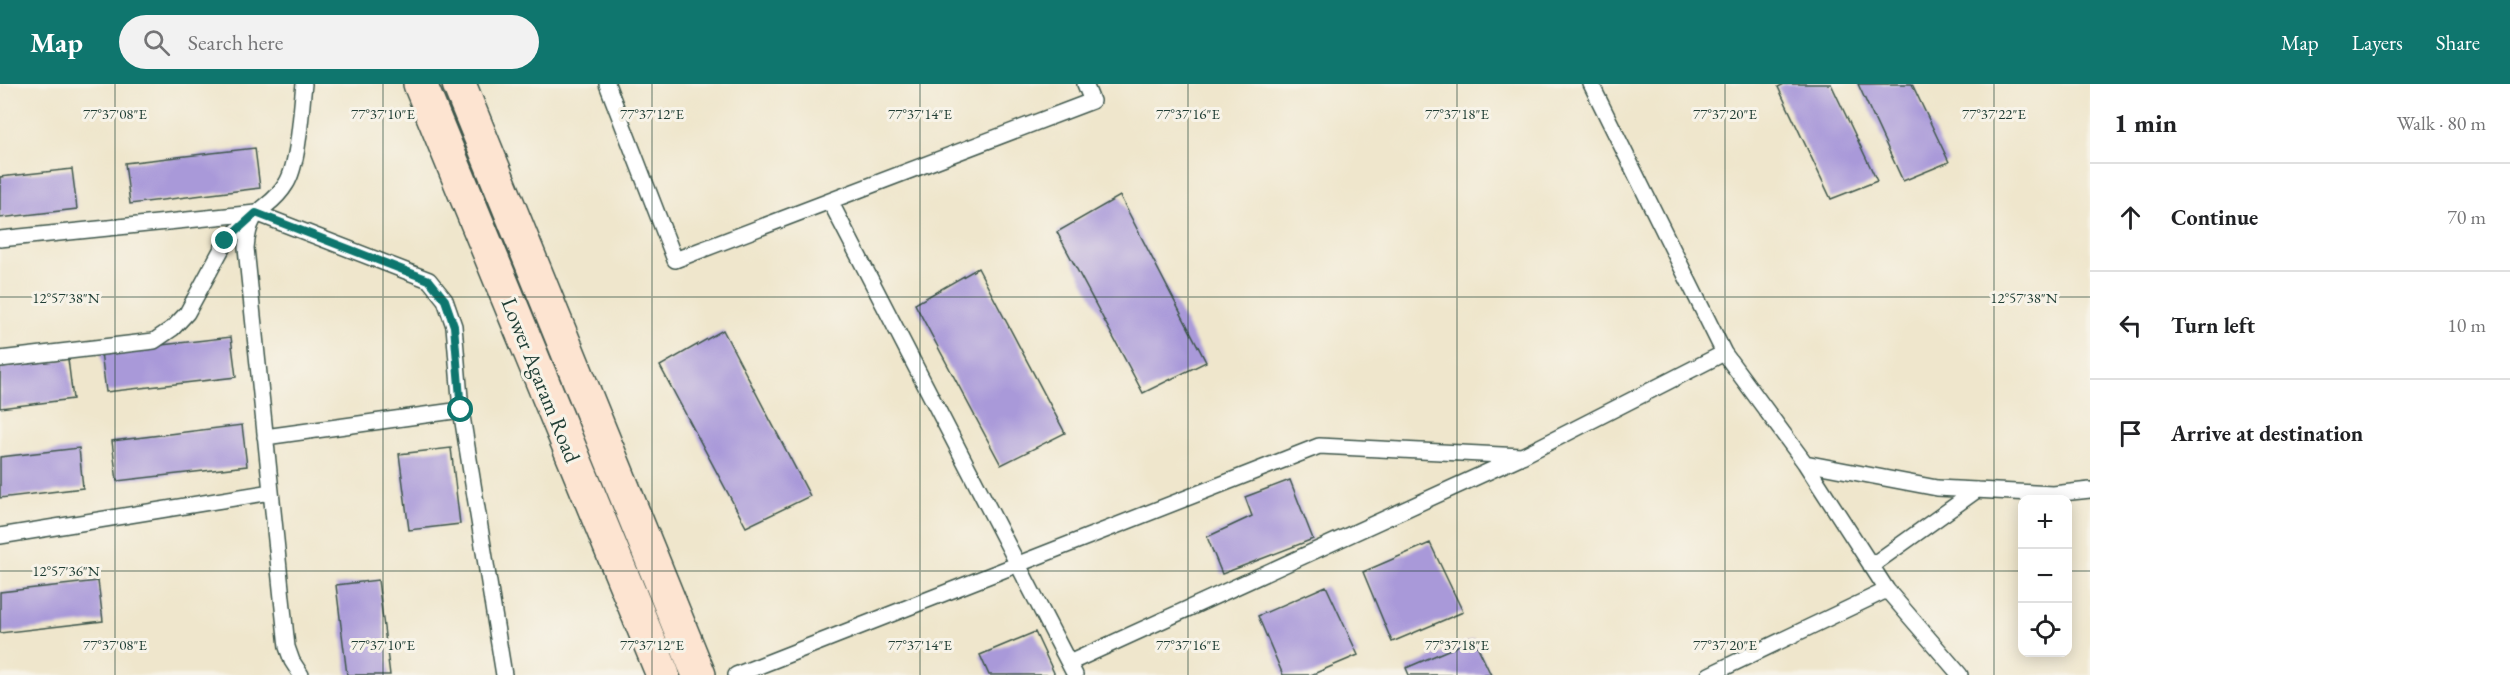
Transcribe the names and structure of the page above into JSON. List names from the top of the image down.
{
  "streets": {
    "main road": ["Lower Agaram Road"]
  },
  "page": {
    "header": "Map",
    "search": "Search here",
    "nav": ["Map", "Layers", "Share"],
    "heading": ["1 min", "Walk · 80 m"],
    "list": [
      ["Continue", "70 m"],
      ["Turn left", "10 m"],
      "Arrive at destination"
    ],
    "map_buttons": ["+", "−"]
  },
  "coordinates": [
    "77°37'08\"E",
    "77°37'10\"E",
    "77°37'12\"E",
    "77°37'14\"E",
    "77°37'16\"E",
    "77°37'18\"E",
    "77°37'20\"E",
    "77°37'22\"E",
    "12°57'38\"N",
    "12°57'36\"N"
  ]
}
